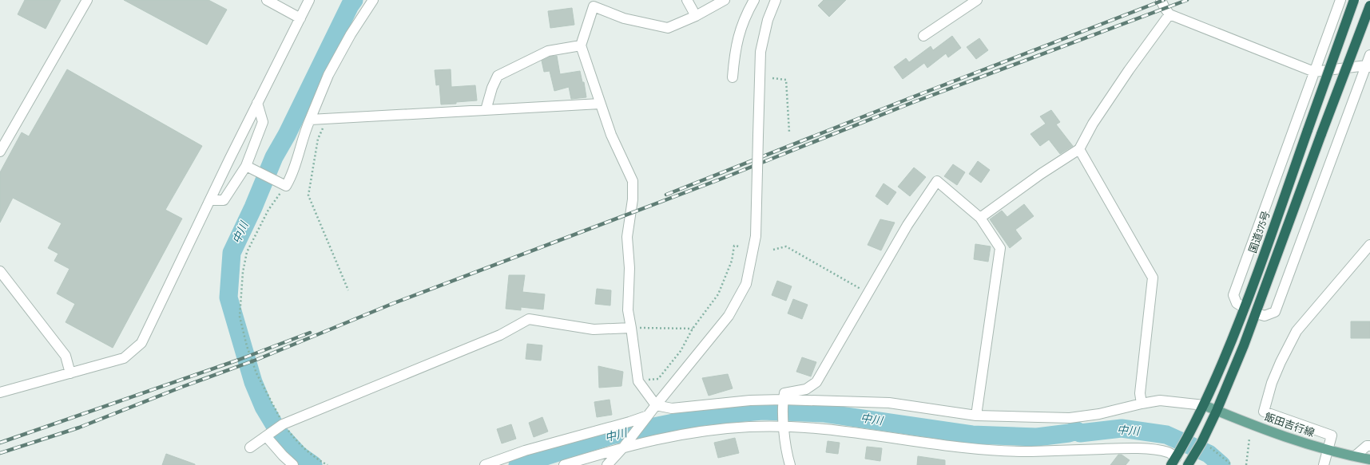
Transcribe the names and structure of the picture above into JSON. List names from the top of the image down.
{
  "streets": {
    "highway": ["国道375号"],
    "main road": ["飯田吉行線"]
  },
  "crossings": [
    ["国道375号", "飯田吉行線"]
  ],
  "water": ["中川"]
}
